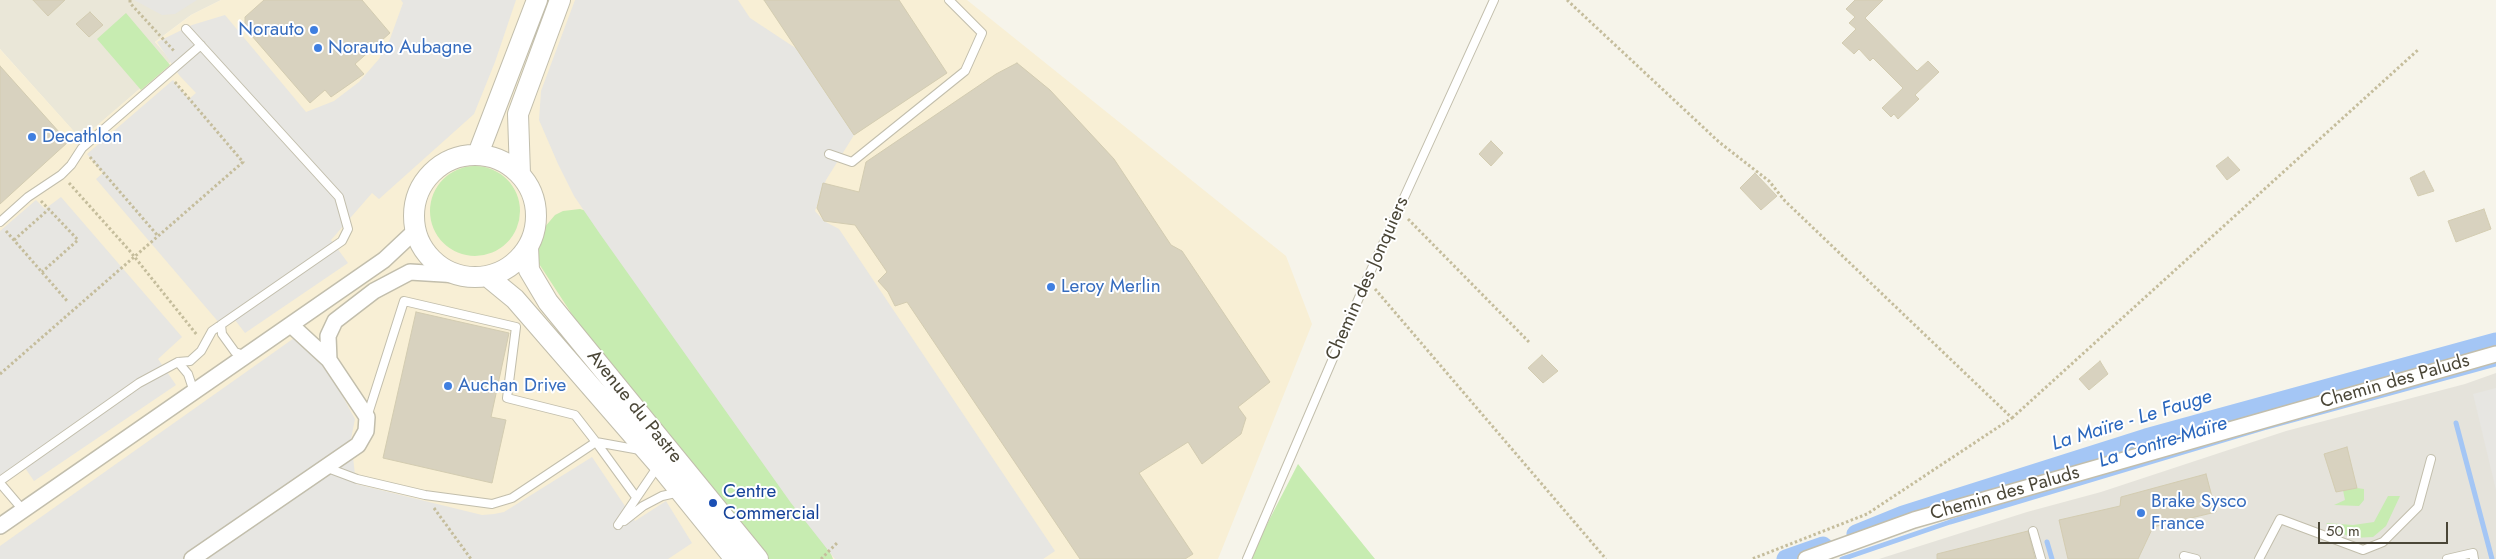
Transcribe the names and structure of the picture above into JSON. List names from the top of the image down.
{
  "streets": {
    "street": ["Chemin des Paluds", "Avenue du Pastre"],
    "lane": ["Chemin des Jonquiers"]
  },
  "water": ["La Maïre - Le Fauge", "La Contre-Maïre"],
  "places": [
    "Norauto",
    "Norauto Aubagne",
    "Decathlon",
    "Leroy Merlin",
    "Auchan Drive",
    "Centre Commercial",
    "Brake Sysco France"
  ],
  "scale_bar": "50 m"
}
